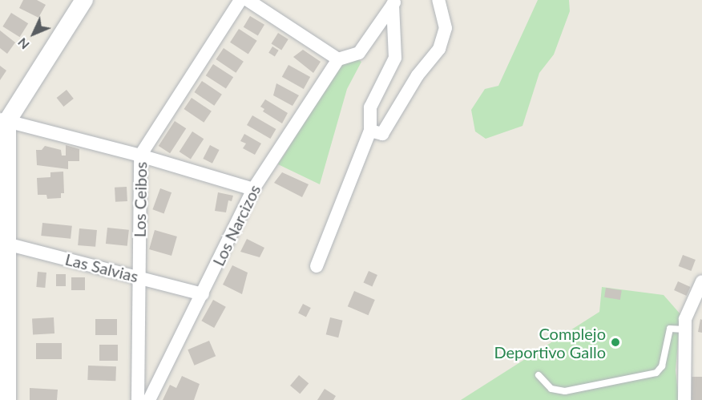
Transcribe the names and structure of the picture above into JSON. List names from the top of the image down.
{
  "streets": {
    "street": ["Los Ceibos", "Los Narcizos", "Las Salvias"]
  },
  "crossings": [
    ["Los Ceibos", "Las Salvias"],
    ["Los Narcizos", "Las Salvias"]
  ],
  "places": ["Complejo Deportivo Gallo"],
  "north": "bottom left"
}
